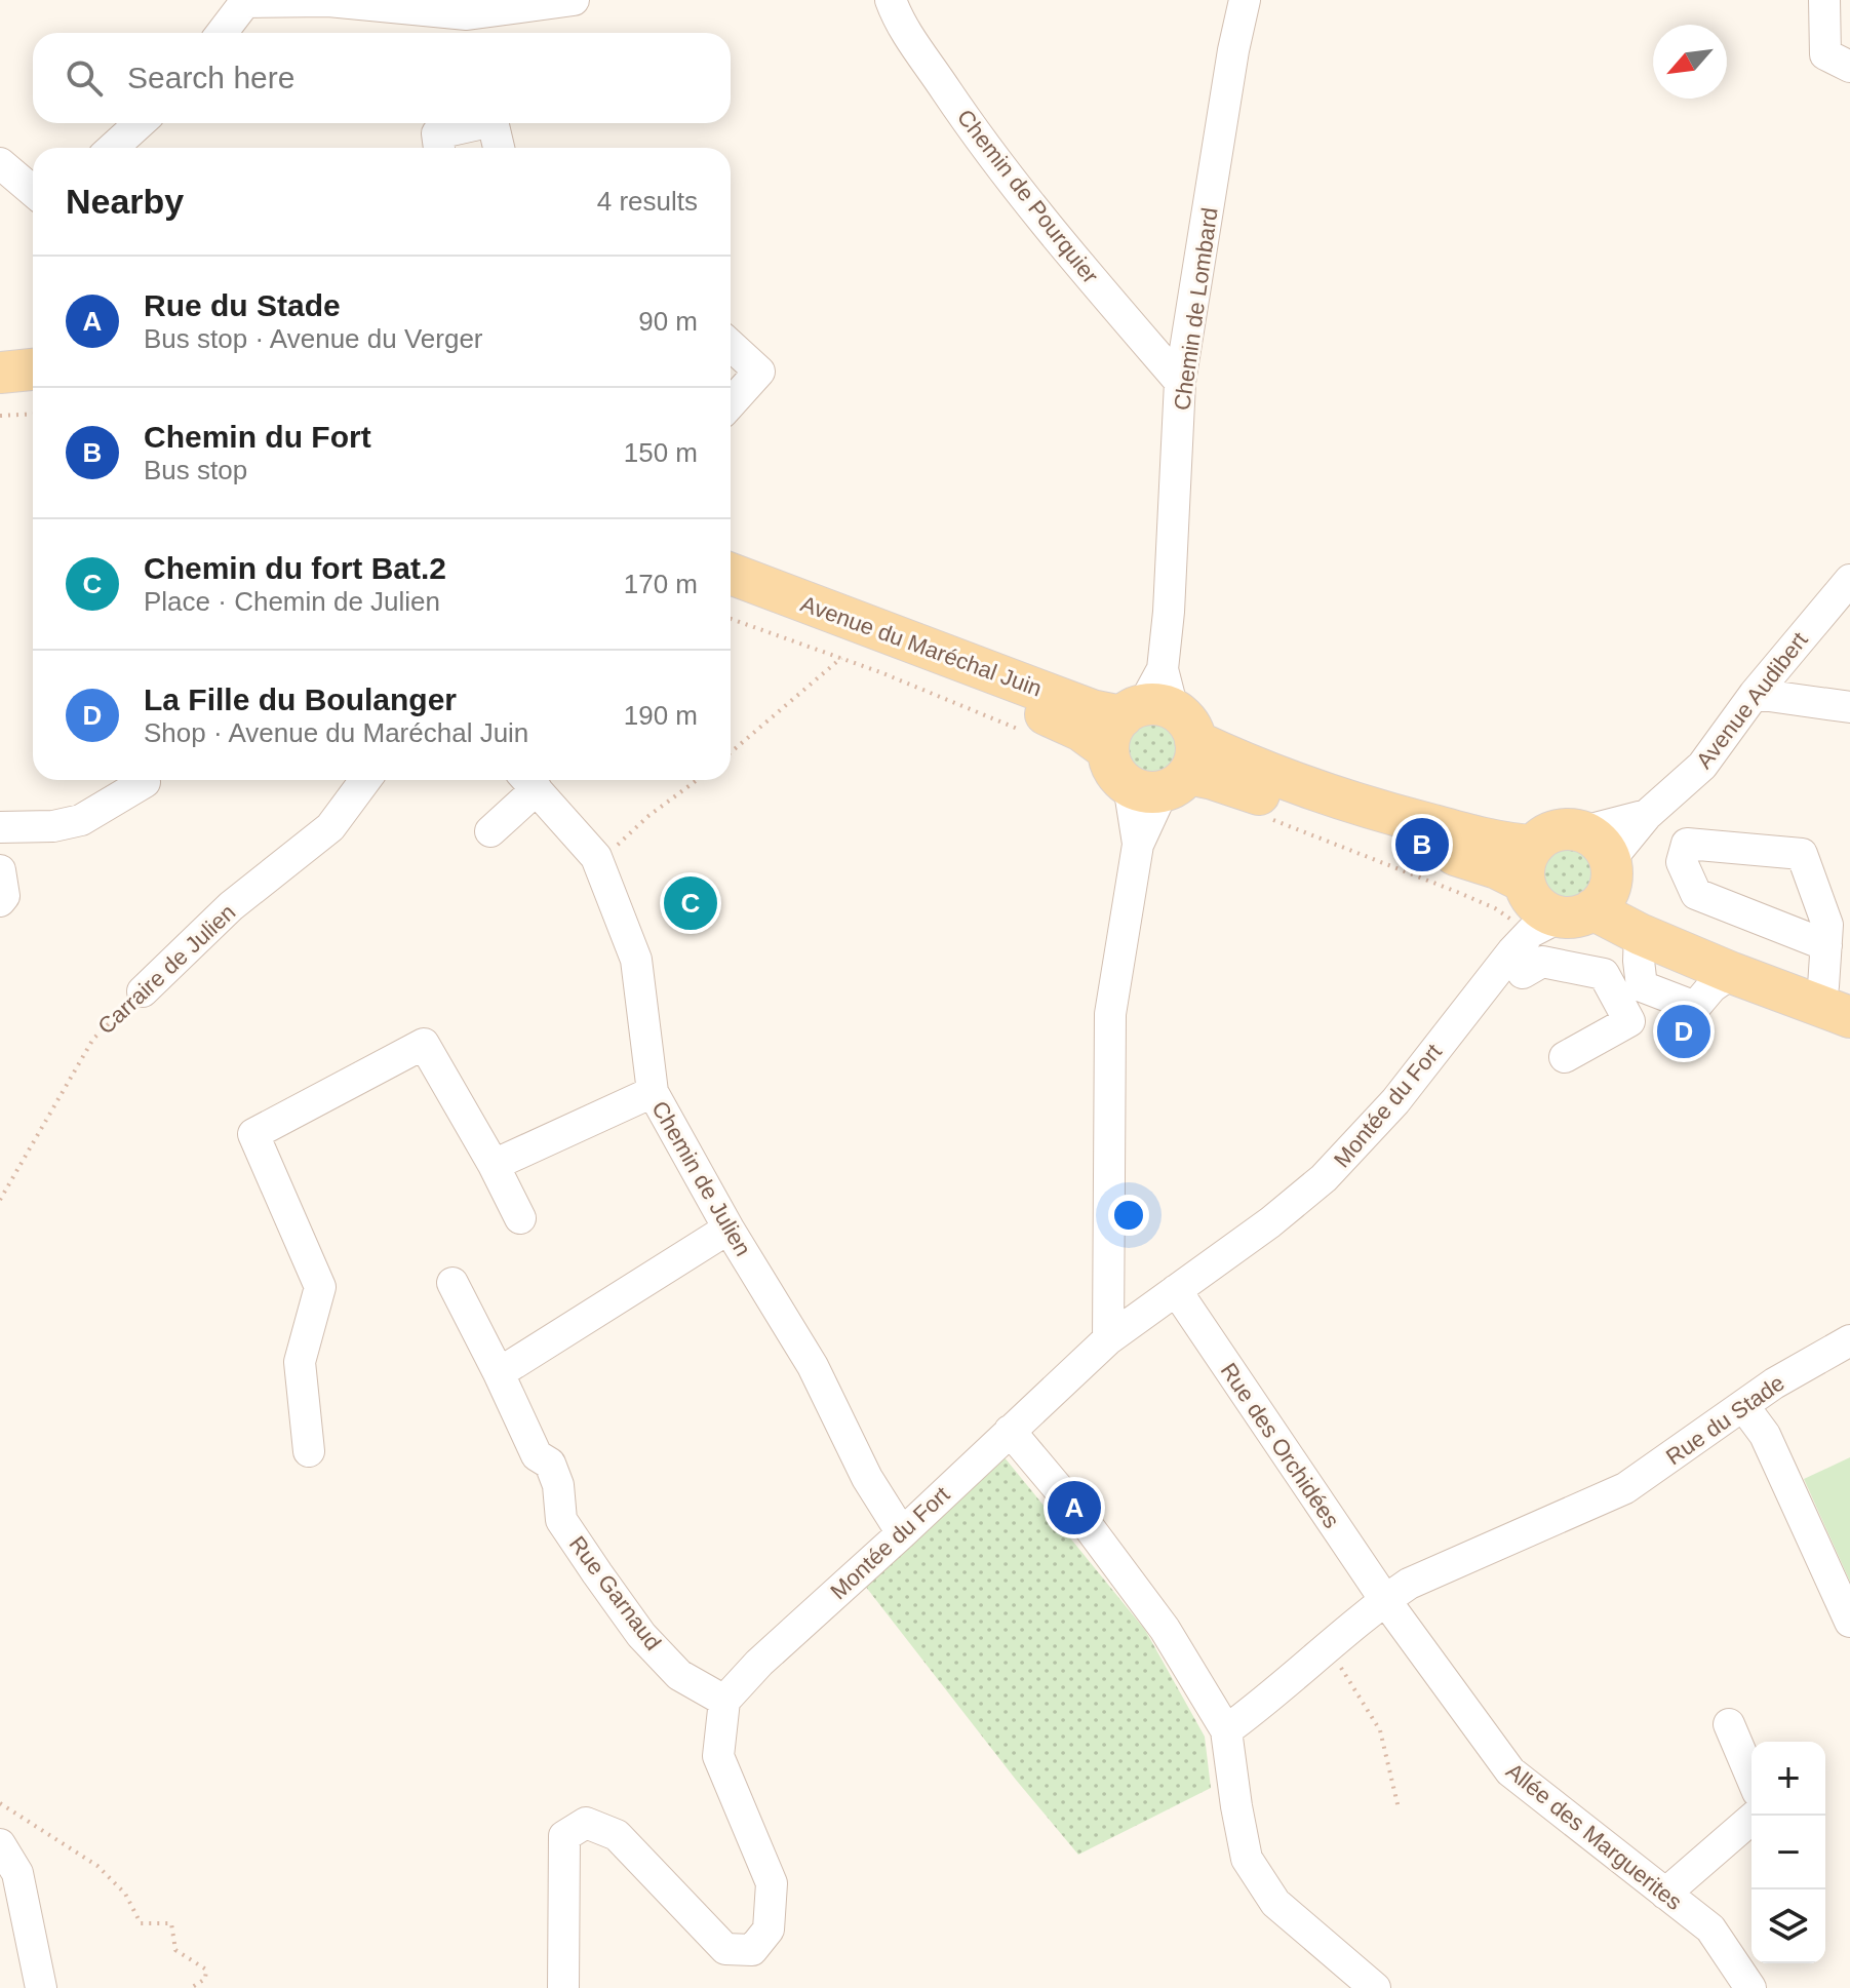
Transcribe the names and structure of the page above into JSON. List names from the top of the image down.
{
  "streets": {
    "main road": ["Avenue du Maréchal Juin"],
    "street": [
      "Chemin de Pourquier",
      "Chemin de Lombard",
      "Avenue Audibert",
      "Carraire de Julien",
      "Montée du Fort",
      "Chemin de Julien",
      "Rue du Stade",
      "Rue des Orchidées",
      "Rue Garnaud",
      "Allée des Marguerites"
    ]
  },
  "crossings": [
    ["Chemin de Pourquier", "Chemin de Lombard"],
    ["Chemin de Lombard", "Avenue du Maréchal Juin"],
    ["Chemin de Lombard", "Montée du Fort"],
    ["Avenue du Maréchal Juin", "Avenue Audibert"],
    ["Avenue du Maréchal Juin", "Montée du Fort"],
    ["Avenue Audibert", "Montée du Fort"],
    ["Montée du Fort", "Chemin de Julien"],
    ["Montée du Fort", "Rue des Orchidées"],
    ["Montée du Fort", "Rue Garnaud"],
    ["Rue du Stade", "Rue des Orchidées"],
    ["Rue du Stade", "Allée des Marguerites"],
    ["Rue des Orchidées", "Allée des Marguerites"]
  ],
  "north": "bottom left",
  "page": {
    "search": "Search here",
    "heading": ["Nearby", "4 results"],
    "list": [
      {
        "mark": "A",
        "name": "Rue du Stade",
        "note": "Bus stop · Avenue du Verger",
        "value": "90 m"
      },
      {
        "mark": "B",
        "name": "Chemin du Fort",
        "note": "Bus stop",
        "value": "150 m"
      },
      {
        "mark": "C",
        "name": "Chemin du fort Bat.2",
        "note": "Place · Chemin de Julien",
        "value": "170 m"
      },
      {
        "mark": "D",
        "name": "La Fille du Boulanger",
        "note": "Shop · Avenue du Maréchal Juin",
        "value": "190 m"
      }
    ],
    "pins": [
      "B",
      "C",
      "D",
      "A"
    ],
    "map_buttons": ["+", "−"]
  }
}
